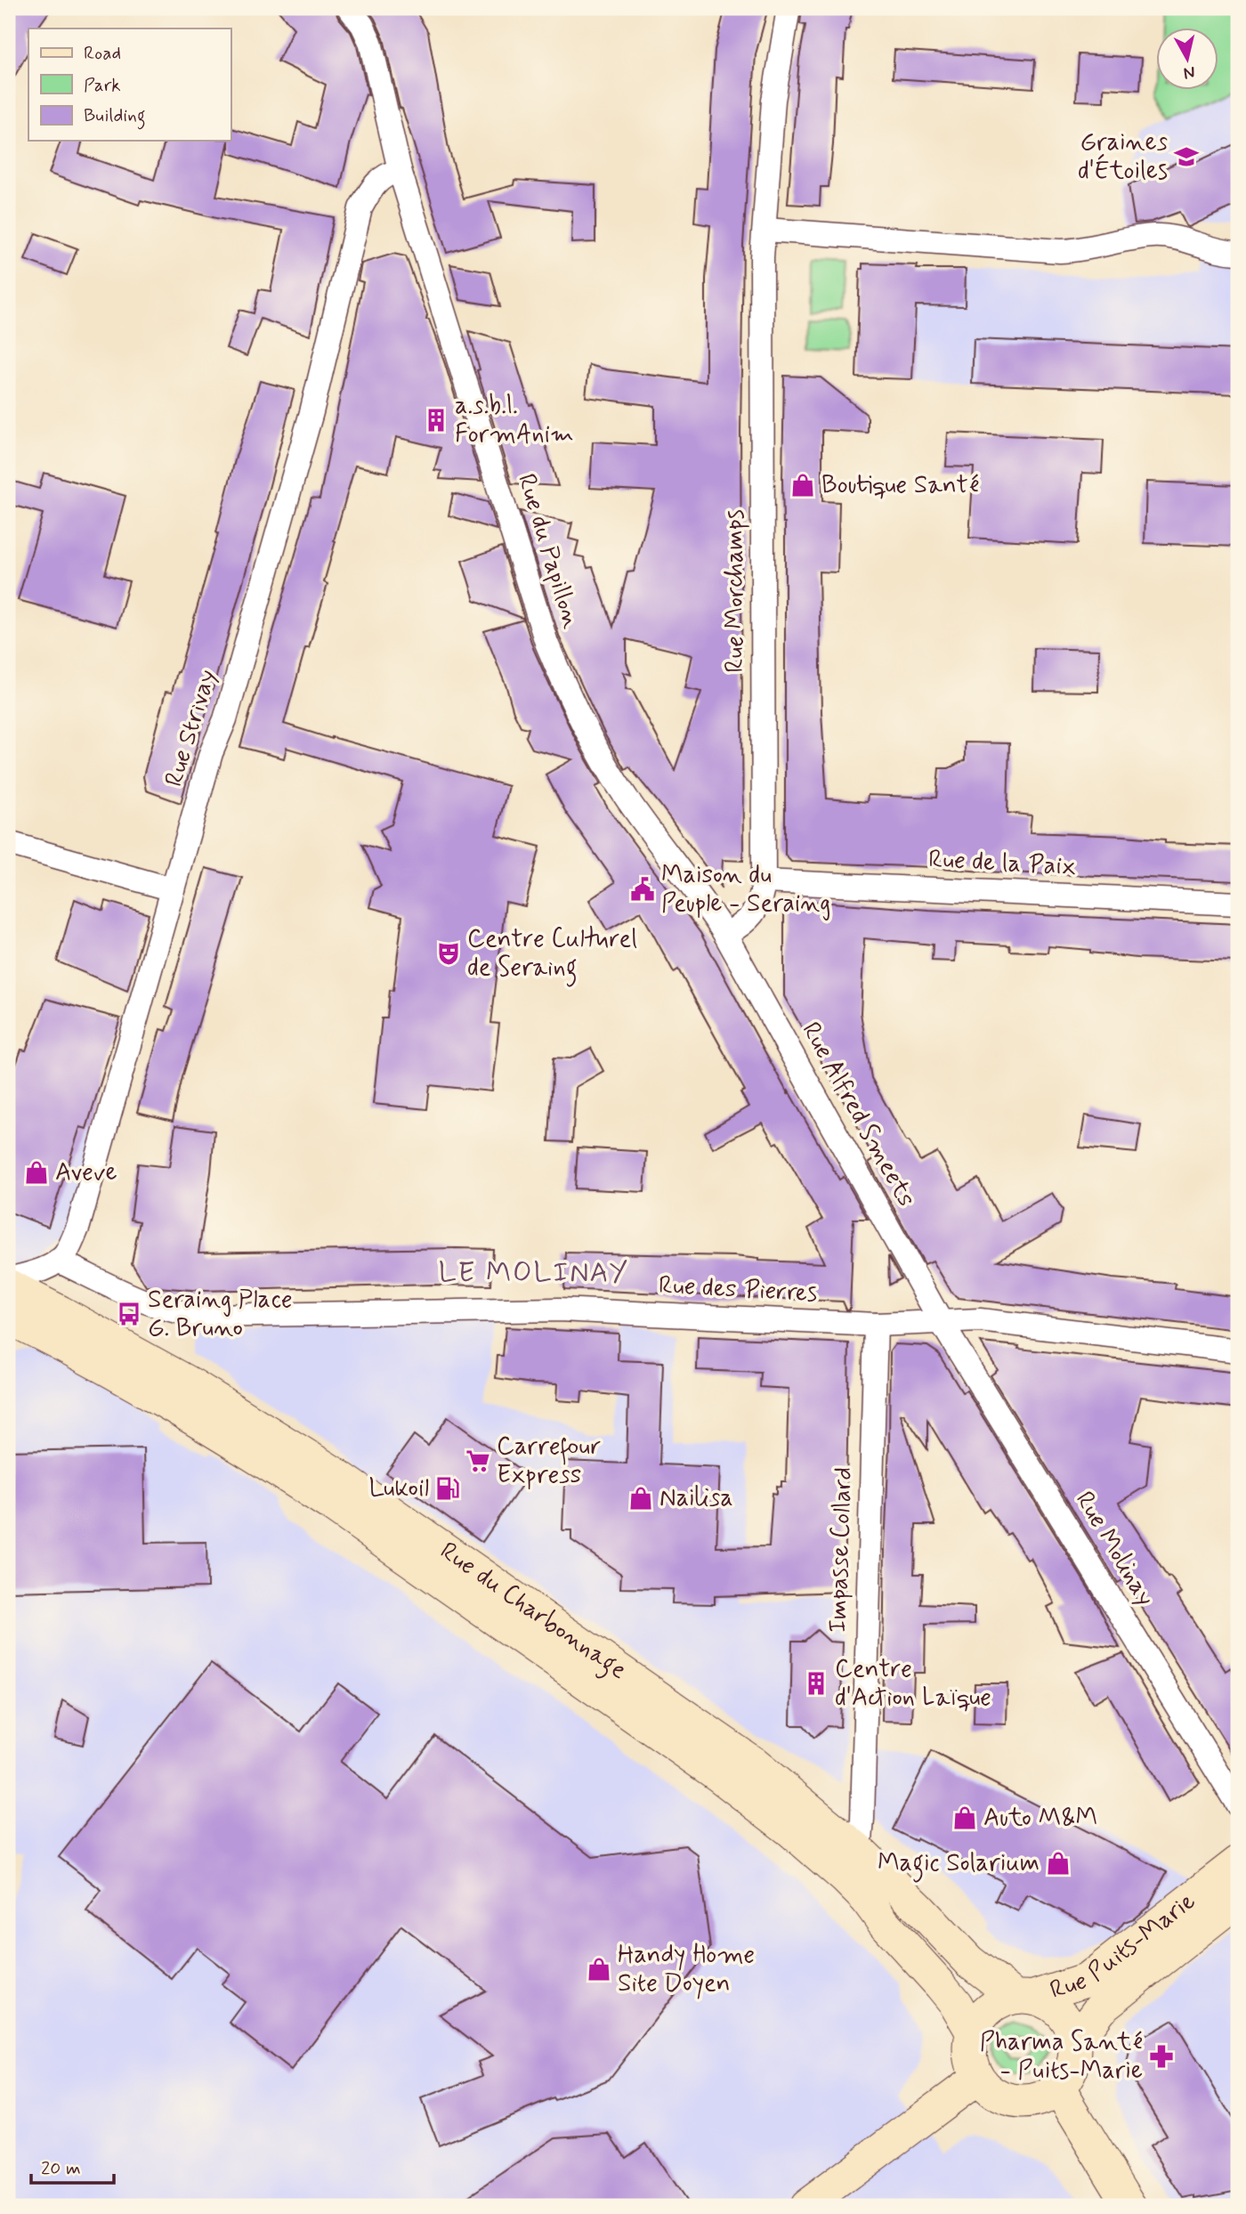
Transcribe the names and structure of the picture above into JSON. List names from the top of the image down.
{
  "streets": {
    "main road": ["Rue du Charbonnage", "Rue Puits-Marie"],
    "street": [
      "Rue du Papillon",
      "Rue Morchamps",
      "Rue Strivay",
      "Rue de la Paix",
      "Rue Alfred Smeets",
      "Rue des Pierres",
      "Rue Molinay",
      "Impasse Collard"
    ]
  },
  "crossings": [
    ["Rue du Papillon", "Rue Morchamps"],
    ["Rue du Papillon", "Rue Strivay"],
    ["Rue du Papillon", "Rue Alfred Smeets"],
    ["Rue Morchamps", "Rue de la Paix"],
    ["Rue Morchamps", "Rue Alfred Smeets"],
    ["Rue Strivay", "Rue des Pierres"],
    ["Rue Alfred Smeets", "Rue des Pierres"],
    ["Rue Alfred Smeets", "Rue Molinay"],
    ["Rue des Pierres", "Rue Molinay"],
    ["Rue des Pierres", "Impasse Collard"],
    ["Impasse Collard", "Rue du Charbonnage"],
    ["Rue du Charbonnage", "Rue Puits-Marie"]
  ],
  "districts": ["LE MOLINAY"],
  "places": {
    "school or university": ["Graines d'Étoiles"],
    "building": ["a.s.b.l. FormAnim", "Centre d'Action Laïque"],
    "shop": [
      "Boutique Santé",
      "Aveve",
      "Nailisa",
      "Auto M&M",
      "Magic Solarium",
      "Handy Home Site Doyen"
    ],
    "public building": ["Maison du Peuple - Seraing"],
    "theatre": ["Centre Culturel de Seraing"],
    "bus stop": ["Seraing Place G. Bruno"],
    "supermarket": ["Carrefour Express"],
    "fuel station": ["Lukoil"],
    "pharmacy": ["Pharma Santé - Puits-Marie"]
  },
  "legend": ["Road", "Park", "Building"],
  "scale_bar": "20 m",
  "north": "bottom"
}
